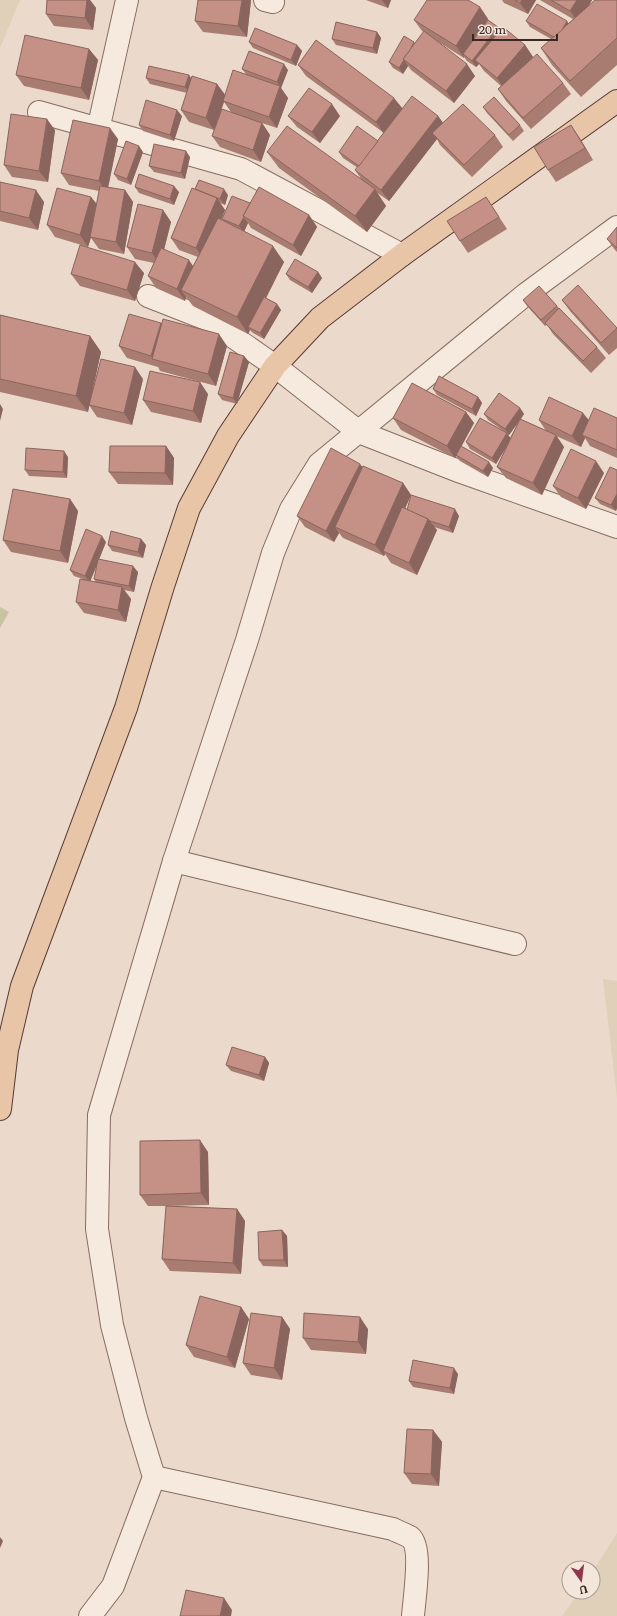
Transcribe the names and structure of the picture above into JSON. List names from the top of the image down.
{
  "scale_bar": "20 m",
  "north": "bottom"
}
